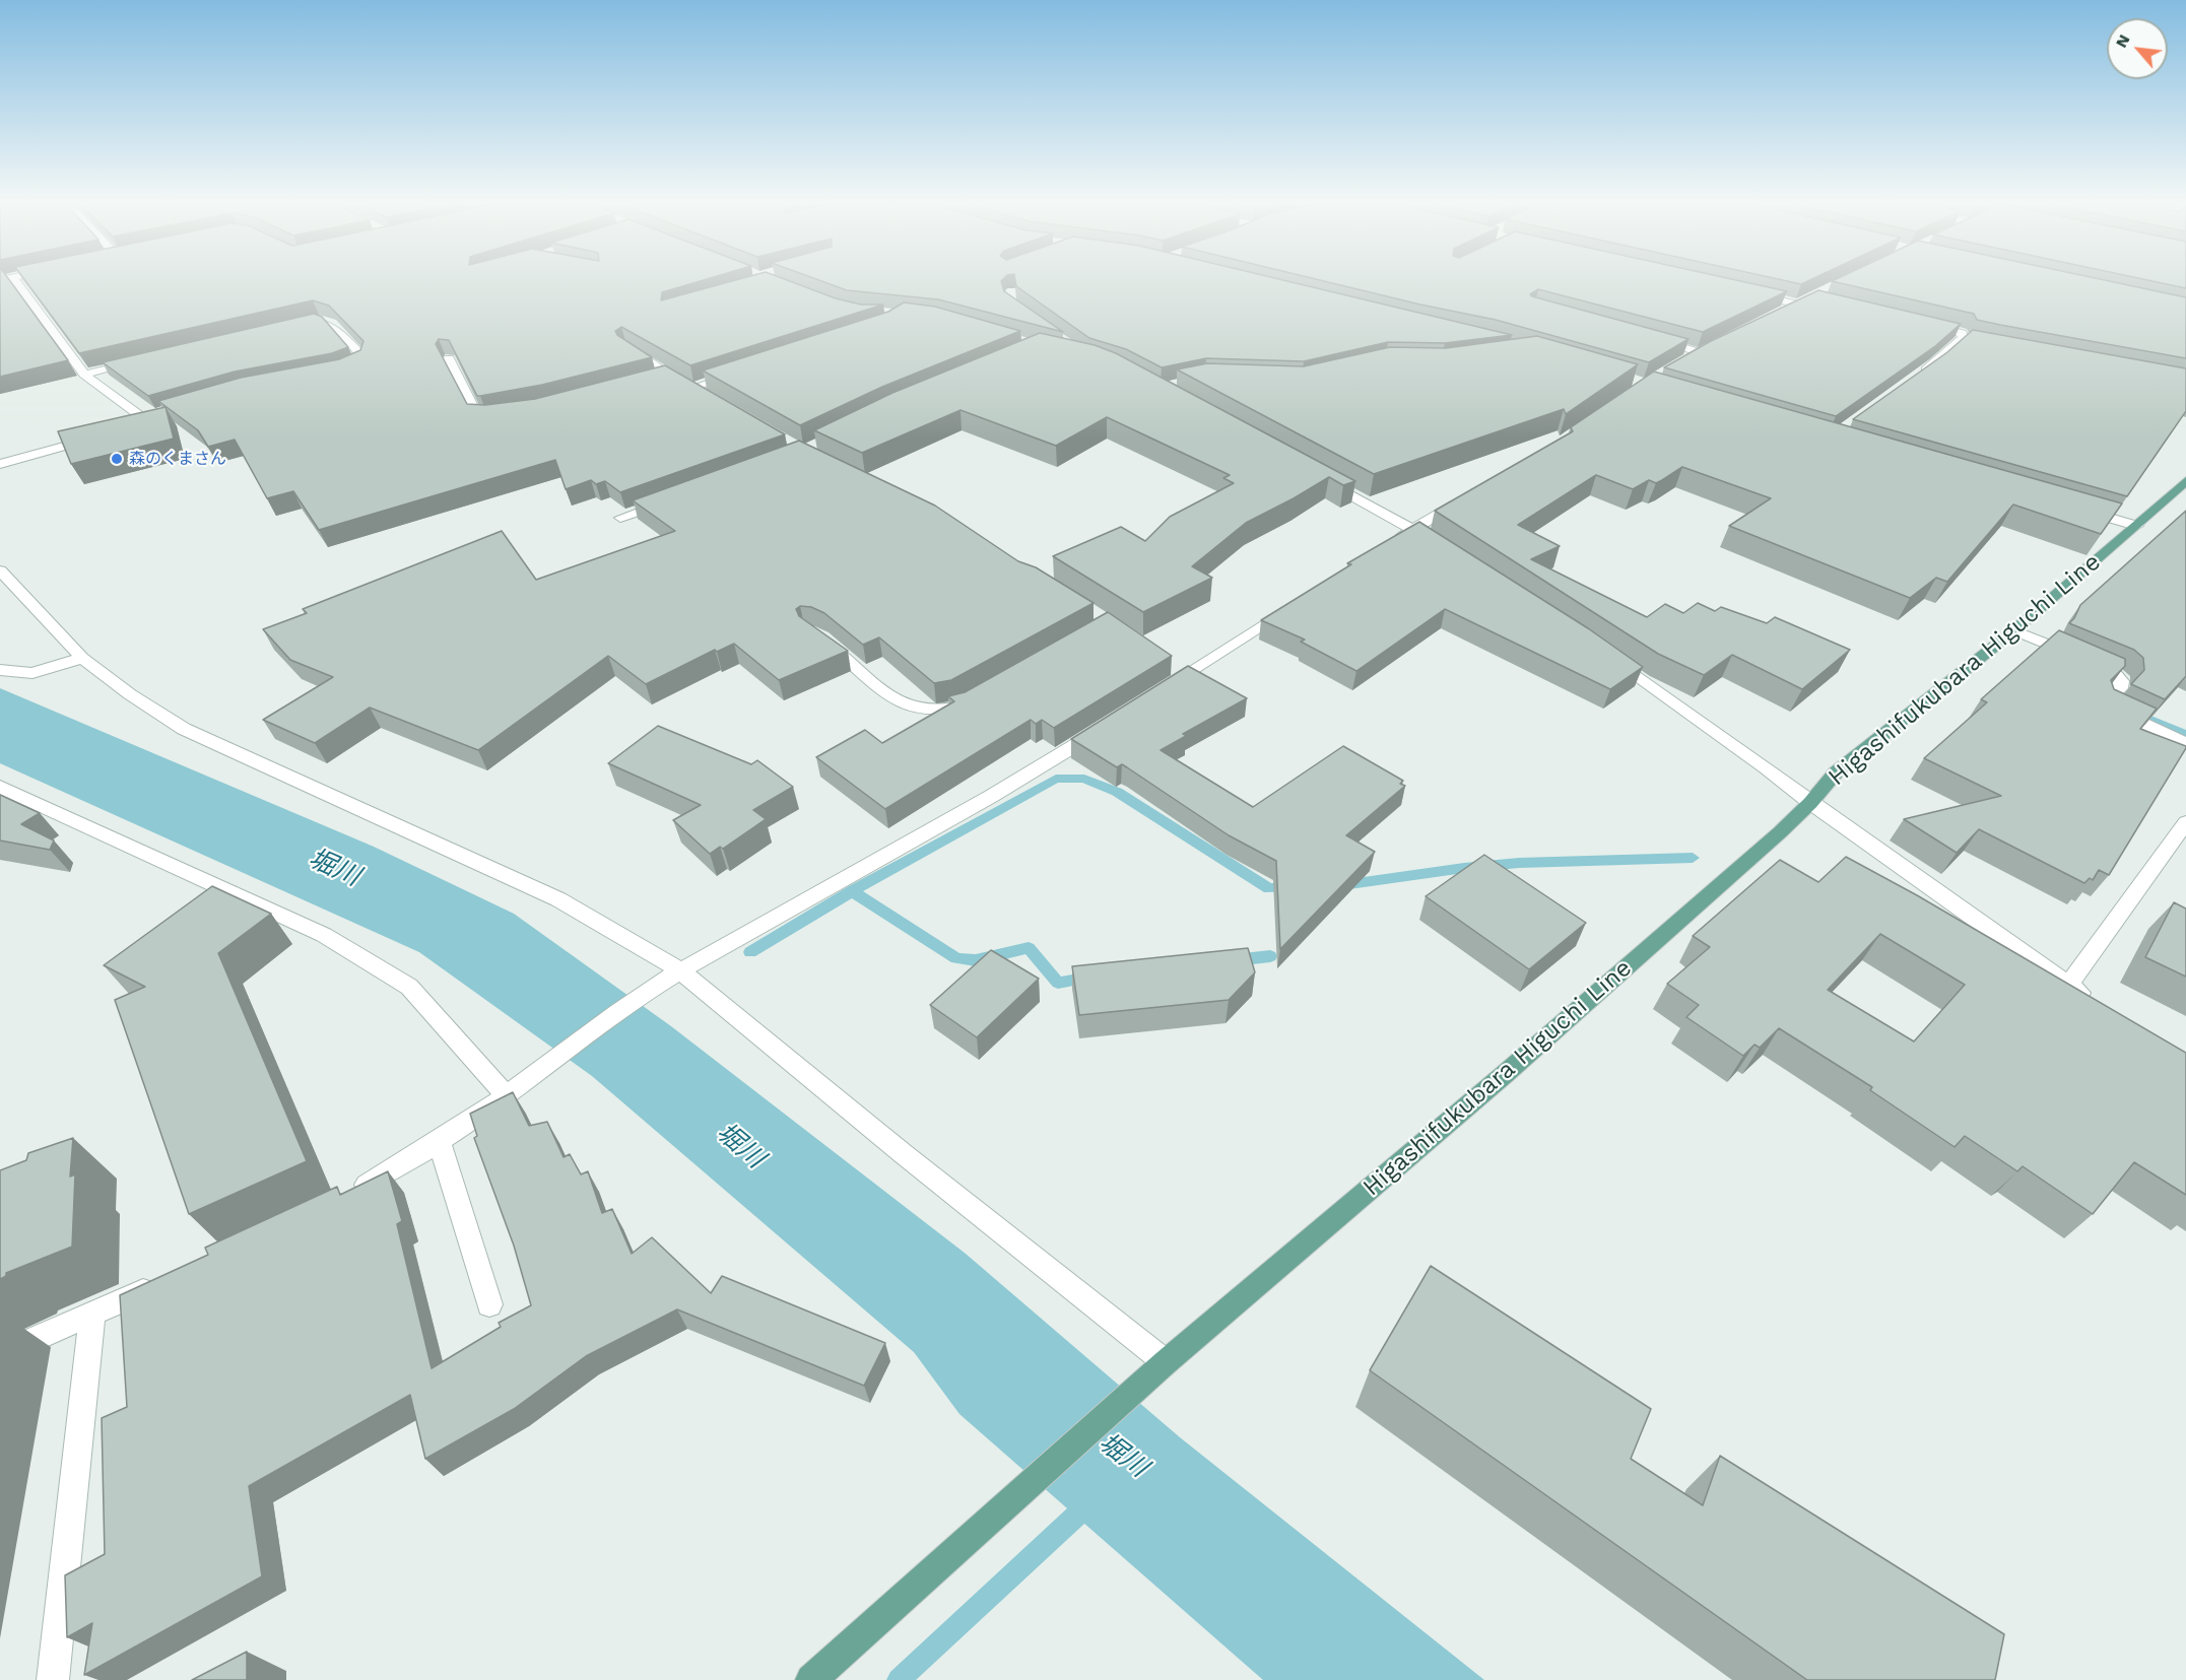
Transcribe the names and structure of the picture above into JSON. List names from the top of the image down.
{
  "streets": {
    "main road": ["Higashifukubara Higuchi Line"]
  },
  "water": ["堀川"],
  "places": ["森のくまさん"],
  "north": "top left"
}
